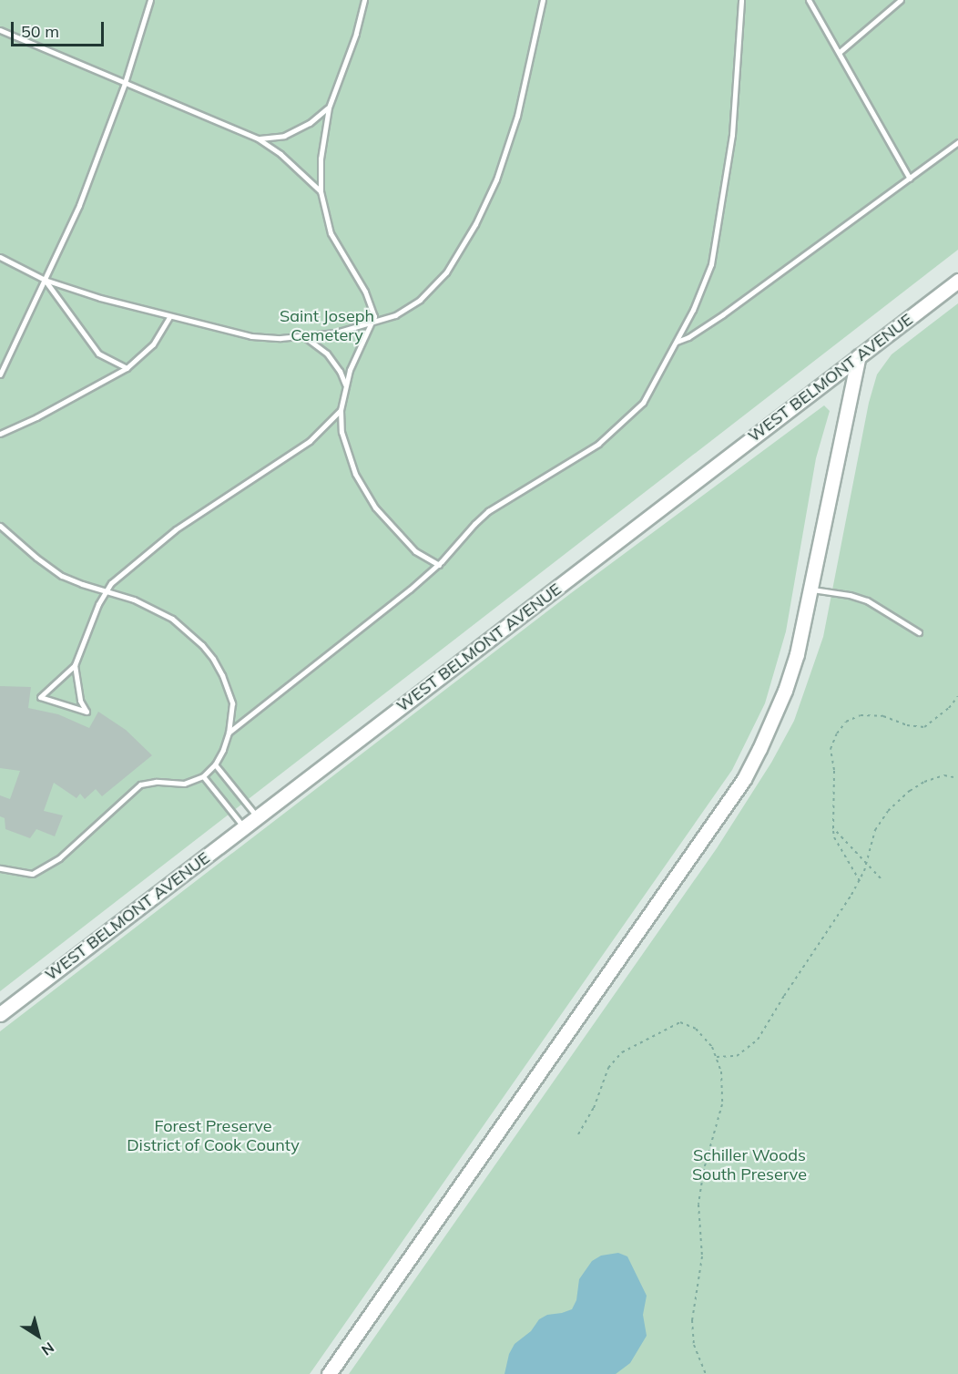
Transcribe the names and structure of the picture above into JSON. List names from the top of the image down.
{
  "streets": {
    "main road": ["WEST BELMONT AVENUE"]
  },
  "parks": ["Saint Joseph Cemetery", "Forest Preserve District of Cook County", "Schiller Woods South Preserve"],
  "scale_bar": "50 m",
  "north": "bottom right"
}
